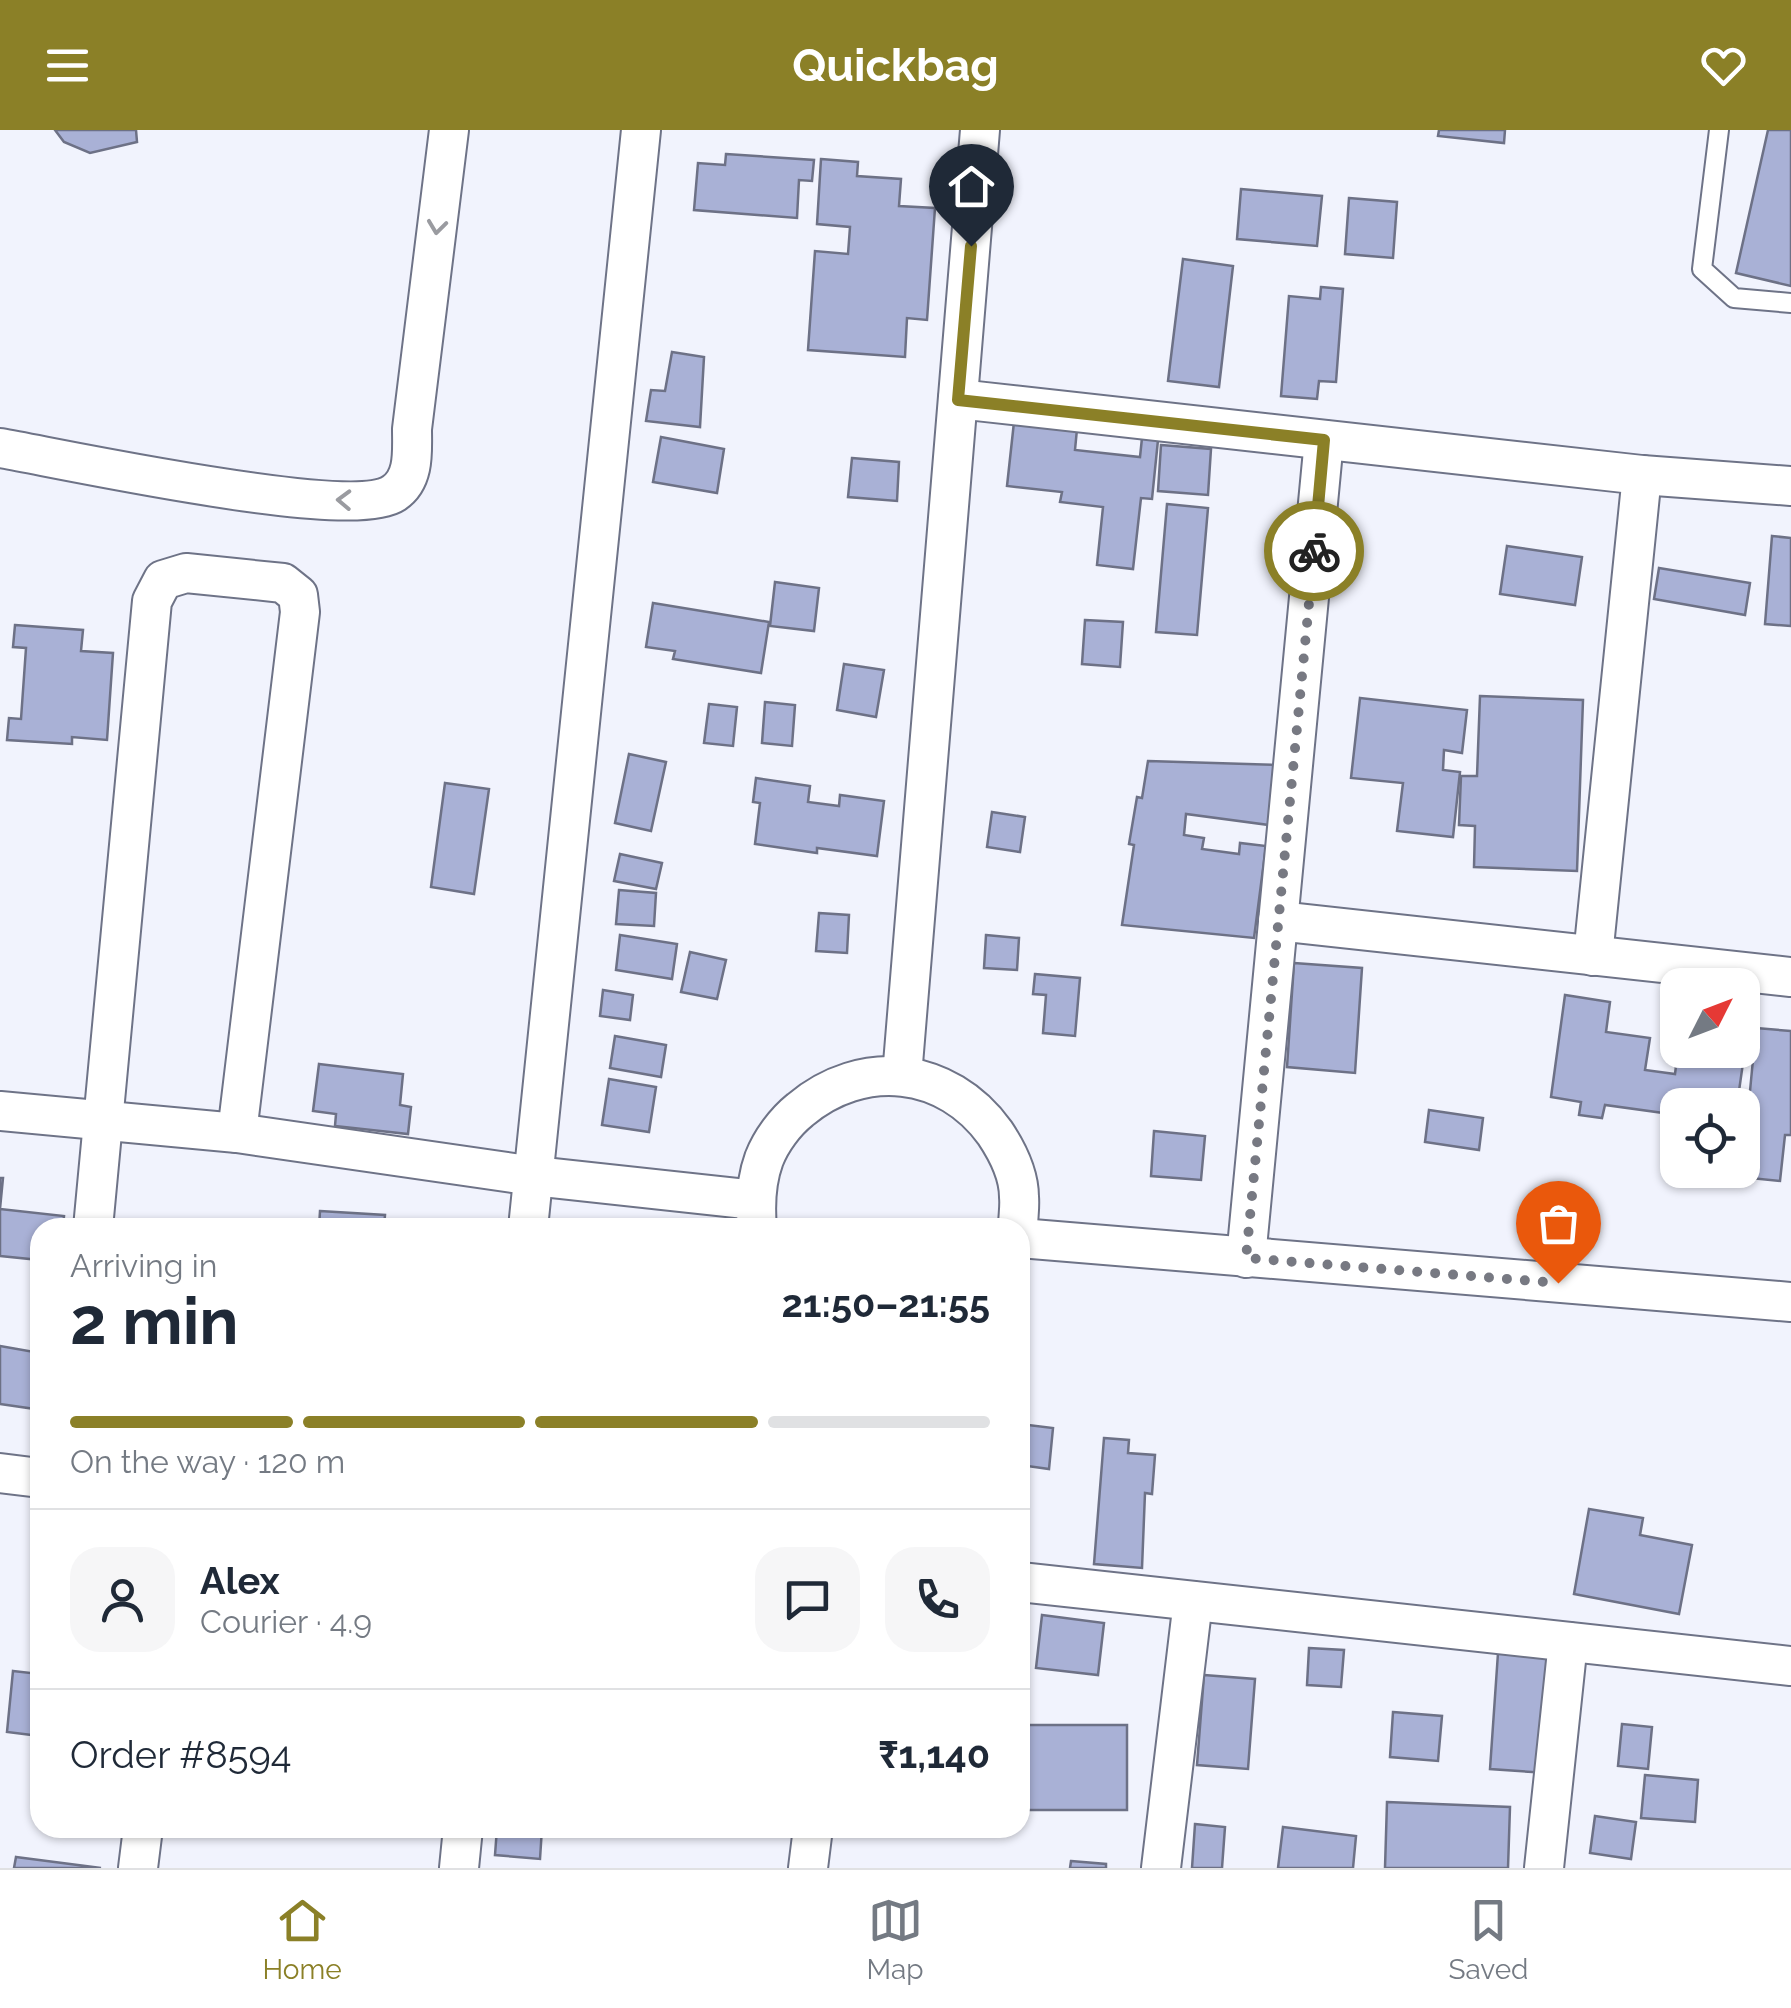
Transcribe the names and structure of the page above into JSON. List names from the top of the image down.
{
  "north": "top right",
  "page": {
    "header": "Quickbag",
    "heading": ["2 min", "Arriving in", "21:50–21:55"],
    "panel": [
      "Alex",
      "Courier · 4.9",
      "Order #8594",
      "₹1,140"
    ],
    "bar": "On the way · 120 m",
    "tabs": ["Home", "Map", "Saved"]
  }
}
